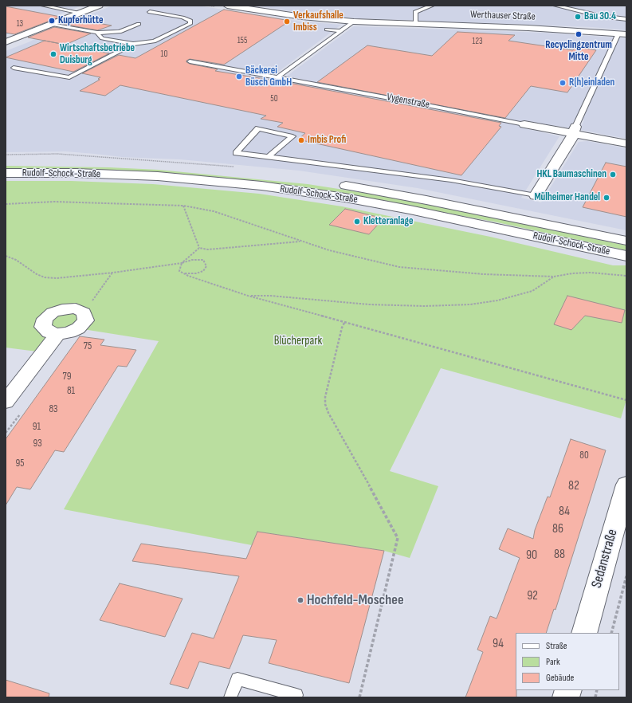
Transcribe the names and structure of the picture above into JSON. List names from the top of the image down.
{
  "streets": {
    "street": [
      "Werthauser Straße",
      "Vygenstraße",
      "Rudolf-Schock-Straße",
      "Sedanstraße"
    ]
  },
  "parks": ["Blücherpark"],
  "places": [
    "Bau 30.4",
    "Kupferhütte",
    "Verkaufshalle Imbiss",
    "Recyclingzentrum Mitte",
    "Wirtschaftsbetriebe Duisburg",
    "Bäckerei Büsch GmbH",
    "R(h)einladen",
    "Imbis Profi",
    "HKL Baumaschinen",
    "Mülheimer Handel",
    "Kletteranlage",
    "Hochfeld-Moschee"
  ],
  "house_numbers": [
    "13",
    "155",
    "123",
    "10",
    "50",
    "75",
    "79",
    "81",
    "83",
    "91",
    "93",
    "80",
    "95",
    "82",
    "84",
    "86",
    "88",
    "90",
    "92",
    "94"
  ],
  "legend": ["Straße", "Park", "Gebäude"]
}
